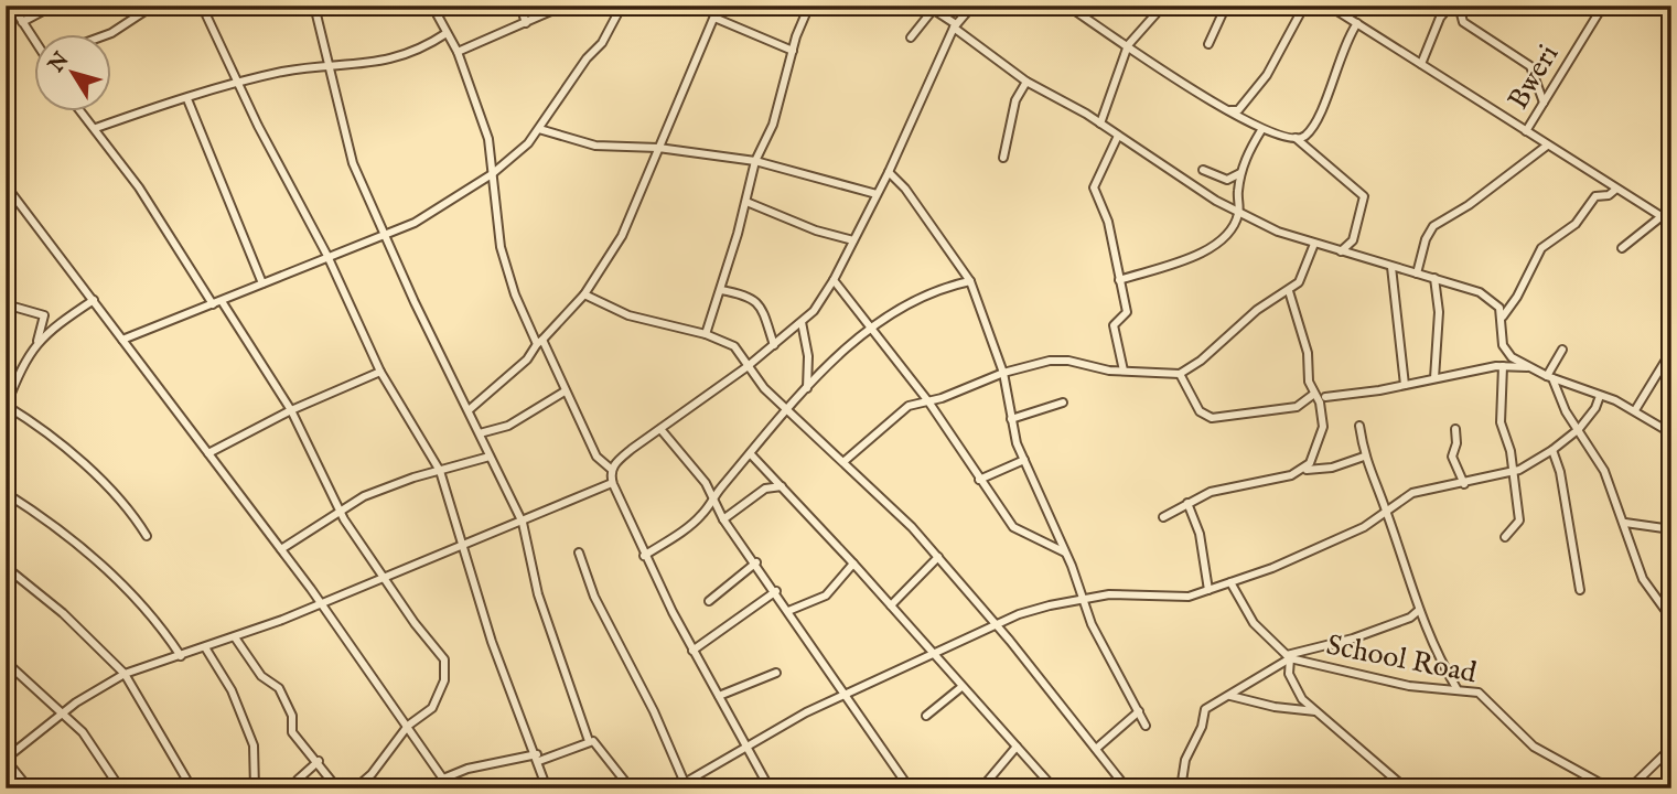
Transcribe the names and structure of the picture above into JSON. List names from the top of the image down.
{
  "streets": {
    "street": ["Bweri", "School Road"]
  },
  "north": "top left"
}
